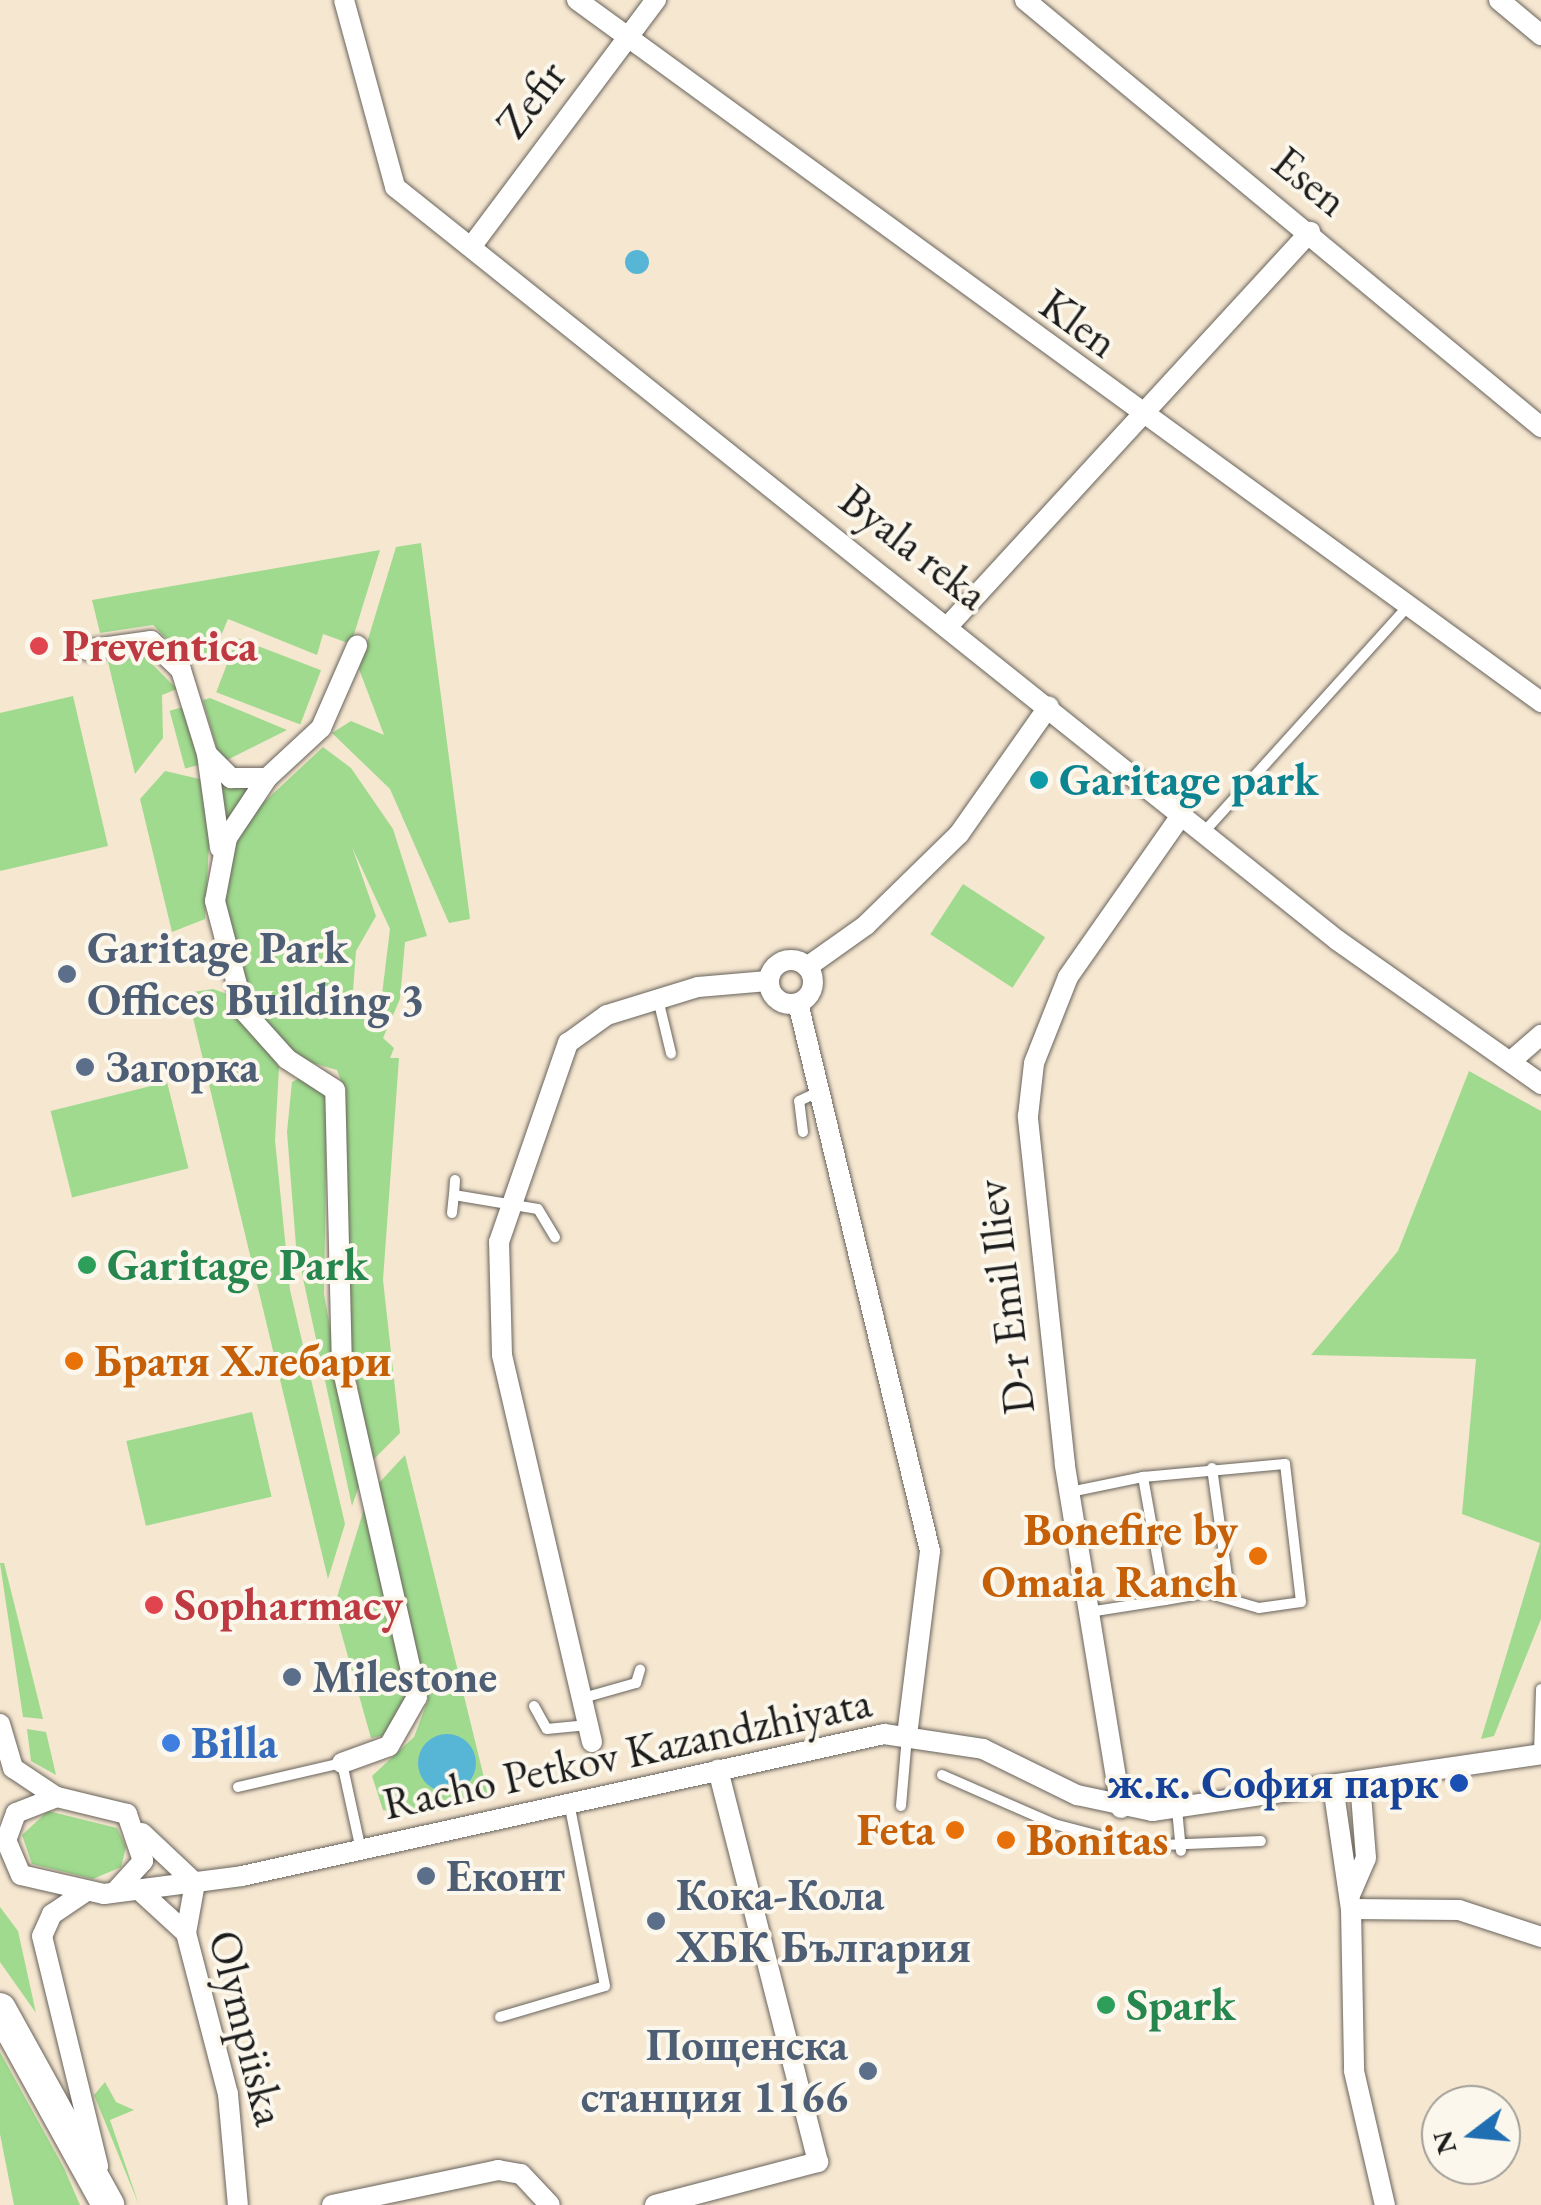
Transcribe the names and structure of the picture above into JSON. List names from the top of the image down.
{
  "streets": {
    "street": [
      "Zefir",
      "Esen",
      "Klen",
      "Byala reka",
      "D-r Emil Iliev",
      "Racho Petkov Kazandzhiyata",
      "Olympiiska"
    ]
  },
  "crossings": [
    ["Zefir", "Klen"],
    ["Zefir", "Byala reka"],
    ["Byala reka", "D-r Emil Iliev"],
    ["D-r Emil Iliev", "Racho Petkov Kazandzhiyata"],
    ["Racho Petkov Kazandzhiyata", "Olympiiska"]
  ],
  "places": [
    "Preventica",
    "Garitage park",
    "Garitage Park Offices Building 3",
    "Загорка",
    "Garitage Park",
    "Братя Хлебари",
    "Bonefire by Omaia Ranch",
    "Sopharmacy",
    "Milestone",
    "Billa",
    "ж.к. София парк",
    "Feta",
    "Bonitas",
    "Еконт",
    "Кока-Кола ХБК България",
    "Spark",
    "Пощенска станция 1166"
  ],
  "north": "left"
}
